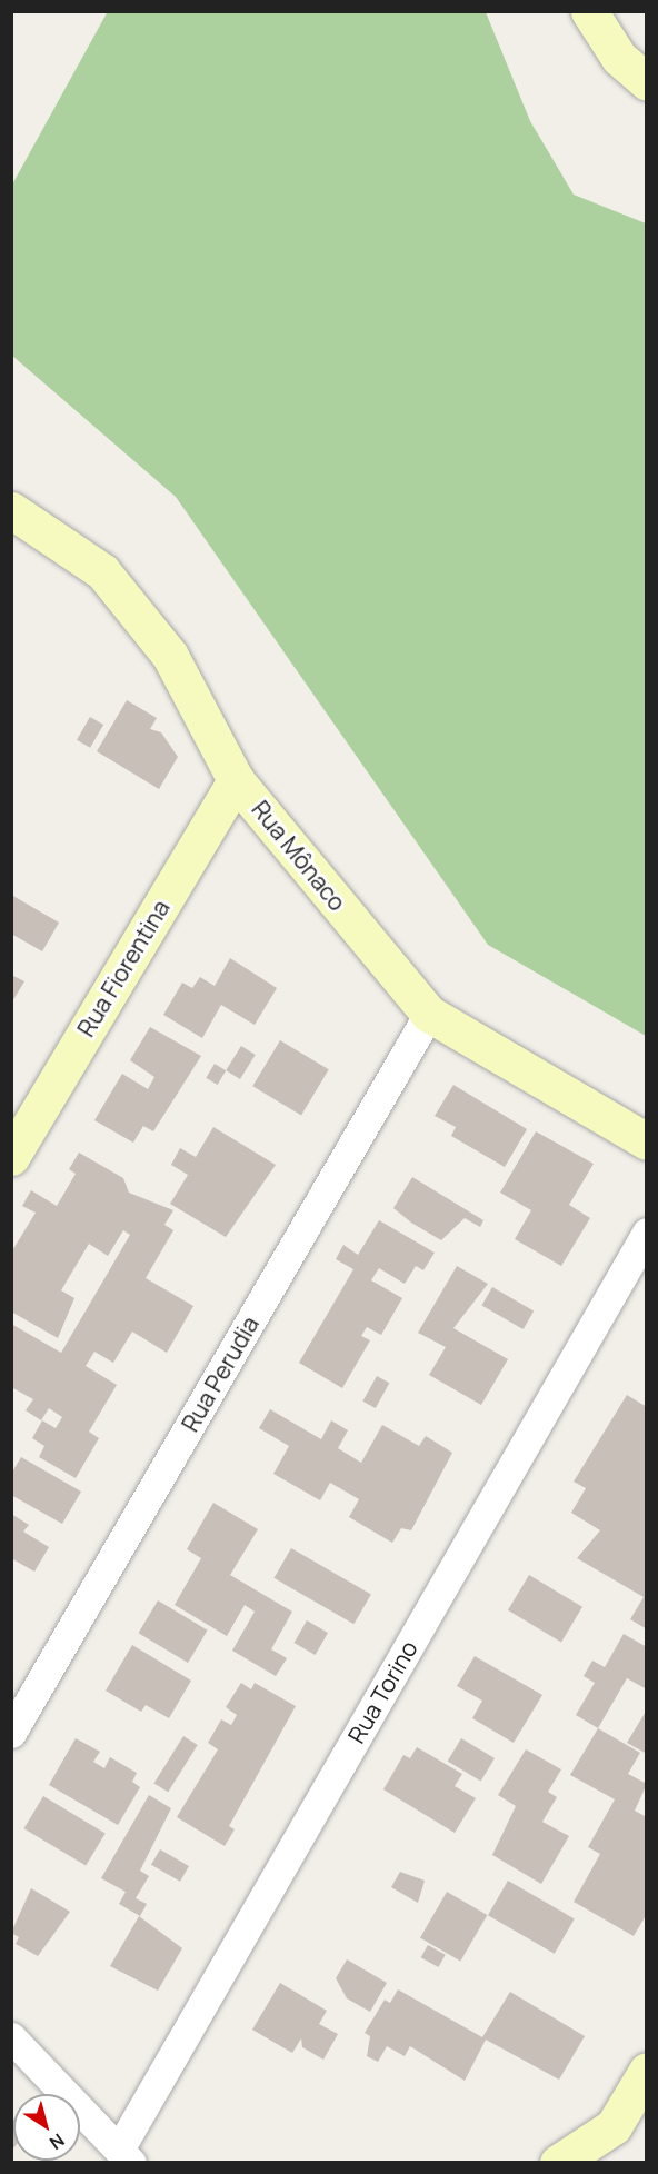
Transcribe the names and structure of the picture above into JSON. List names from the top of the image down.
{
  "streets": {
    "street": [
      "Rua Mônaco",
      "Rua Fiorentina",
      "Rua Perudia",
      "Rua Torino"
    ]
  },
  "crossings": [
    ["Rua Mônaco", "Rua Fiorentina"],
    ["Rua Mônaco", "Rua Perudia"]
  ],
  "north": "bottom right"
}
